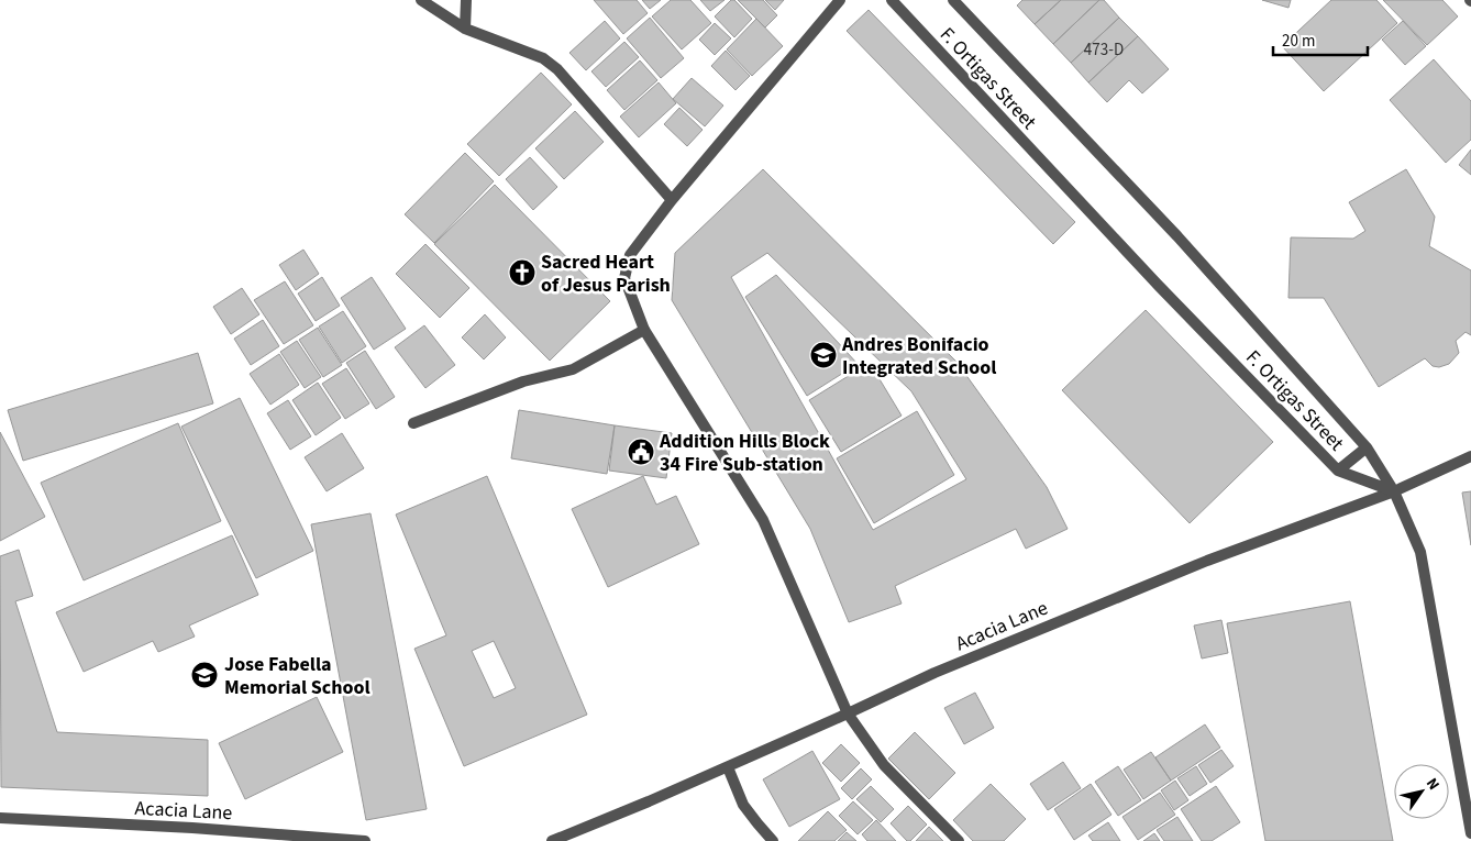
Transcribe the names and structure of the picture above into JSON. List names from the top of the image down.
{
  "streets": {
    "street": ["F. Ortigas Street", "Acacia Lane"]
  },
  "crossings": [
    ["F. Ortigas Street", "Acacia Lane"]
  ],
  "places": {
    "church": ["Sacred Heart of Jesus Parish"],
    "school or university": ["Andres Bonifacio Integrated School", "Jose Fabella Memorial School"],
    "public building": ["Addition Hills Block 34 Fire Sub-station"]
  },
  "house_numbers": ["473-D"],
  "scale_bar": "20 m",
  "north": "top right"
}
